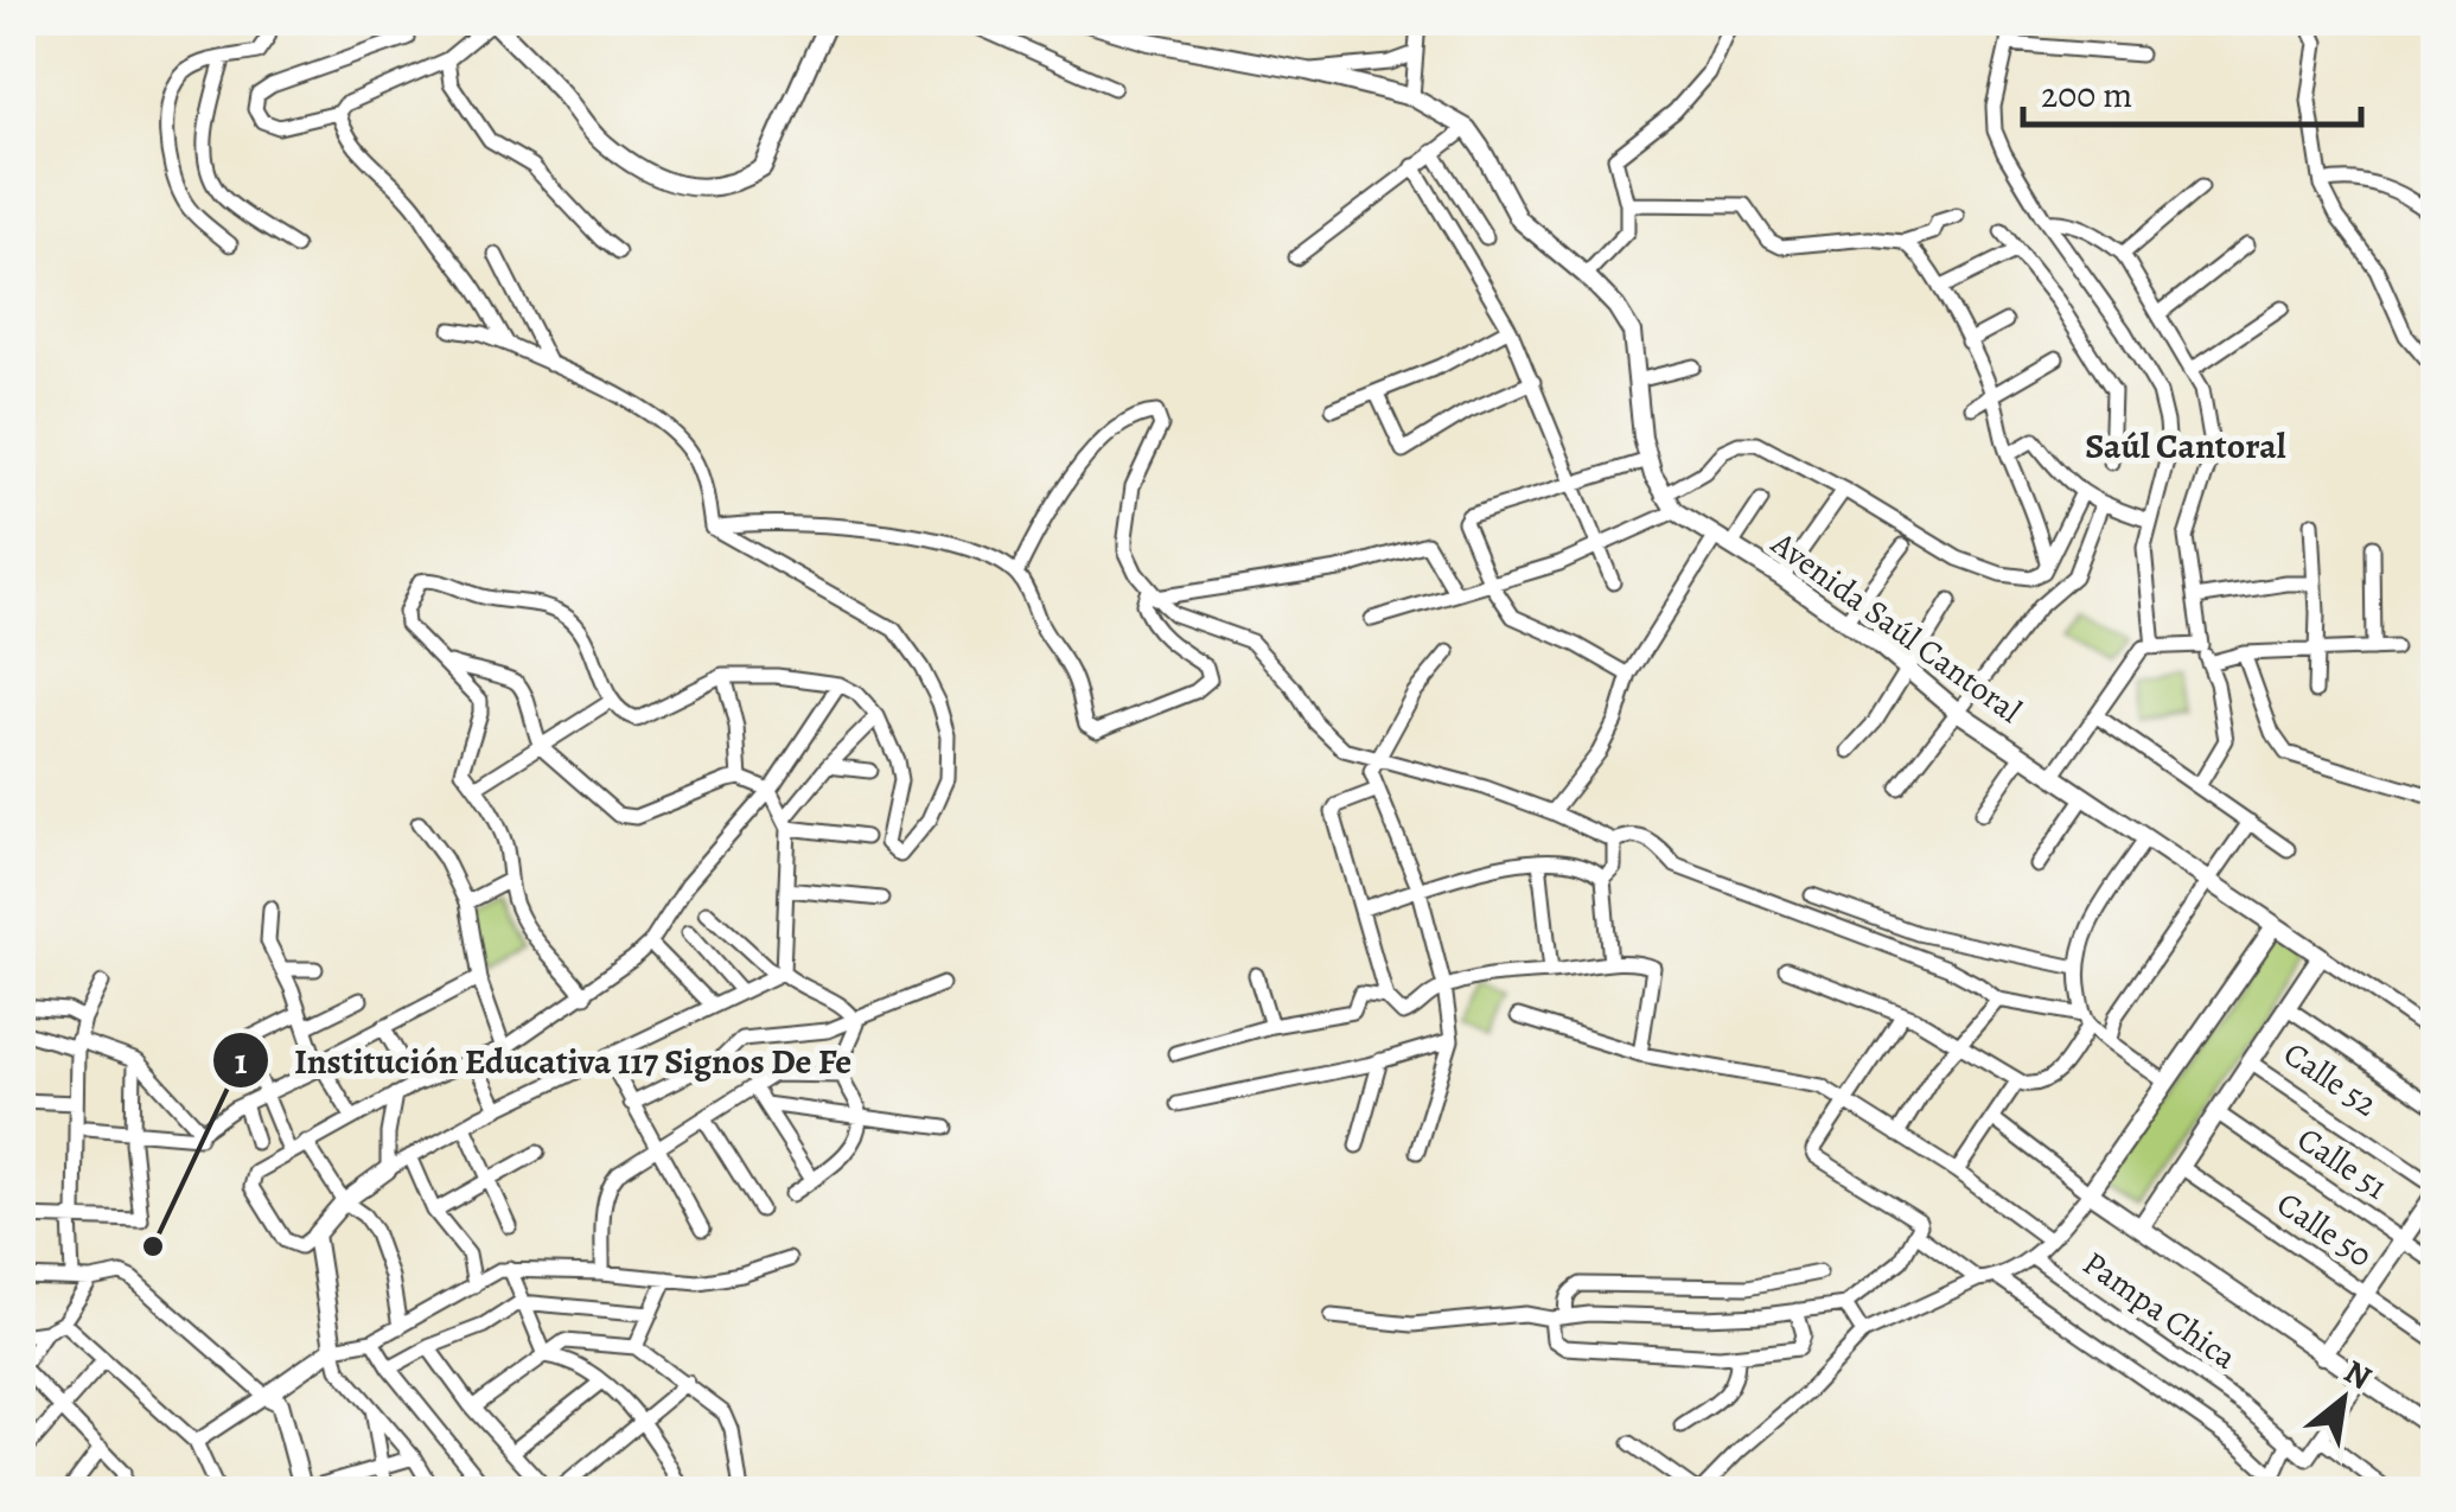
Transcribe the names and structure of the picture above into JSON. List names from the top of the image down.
{
  "streets": {
    "street": [
      "Avenida Saúl Cantoral",
      "Calle 52",
      "Calle 51",
      "Calle 50",
      "Pampa Chica"
    ]
  },
  "districts": ["Saúl Cantoral"],
  "places": ["Institución Educativa 117 Signos De Fe"],
  "scale_bar": "200 m",
  "north": "top right"
}
